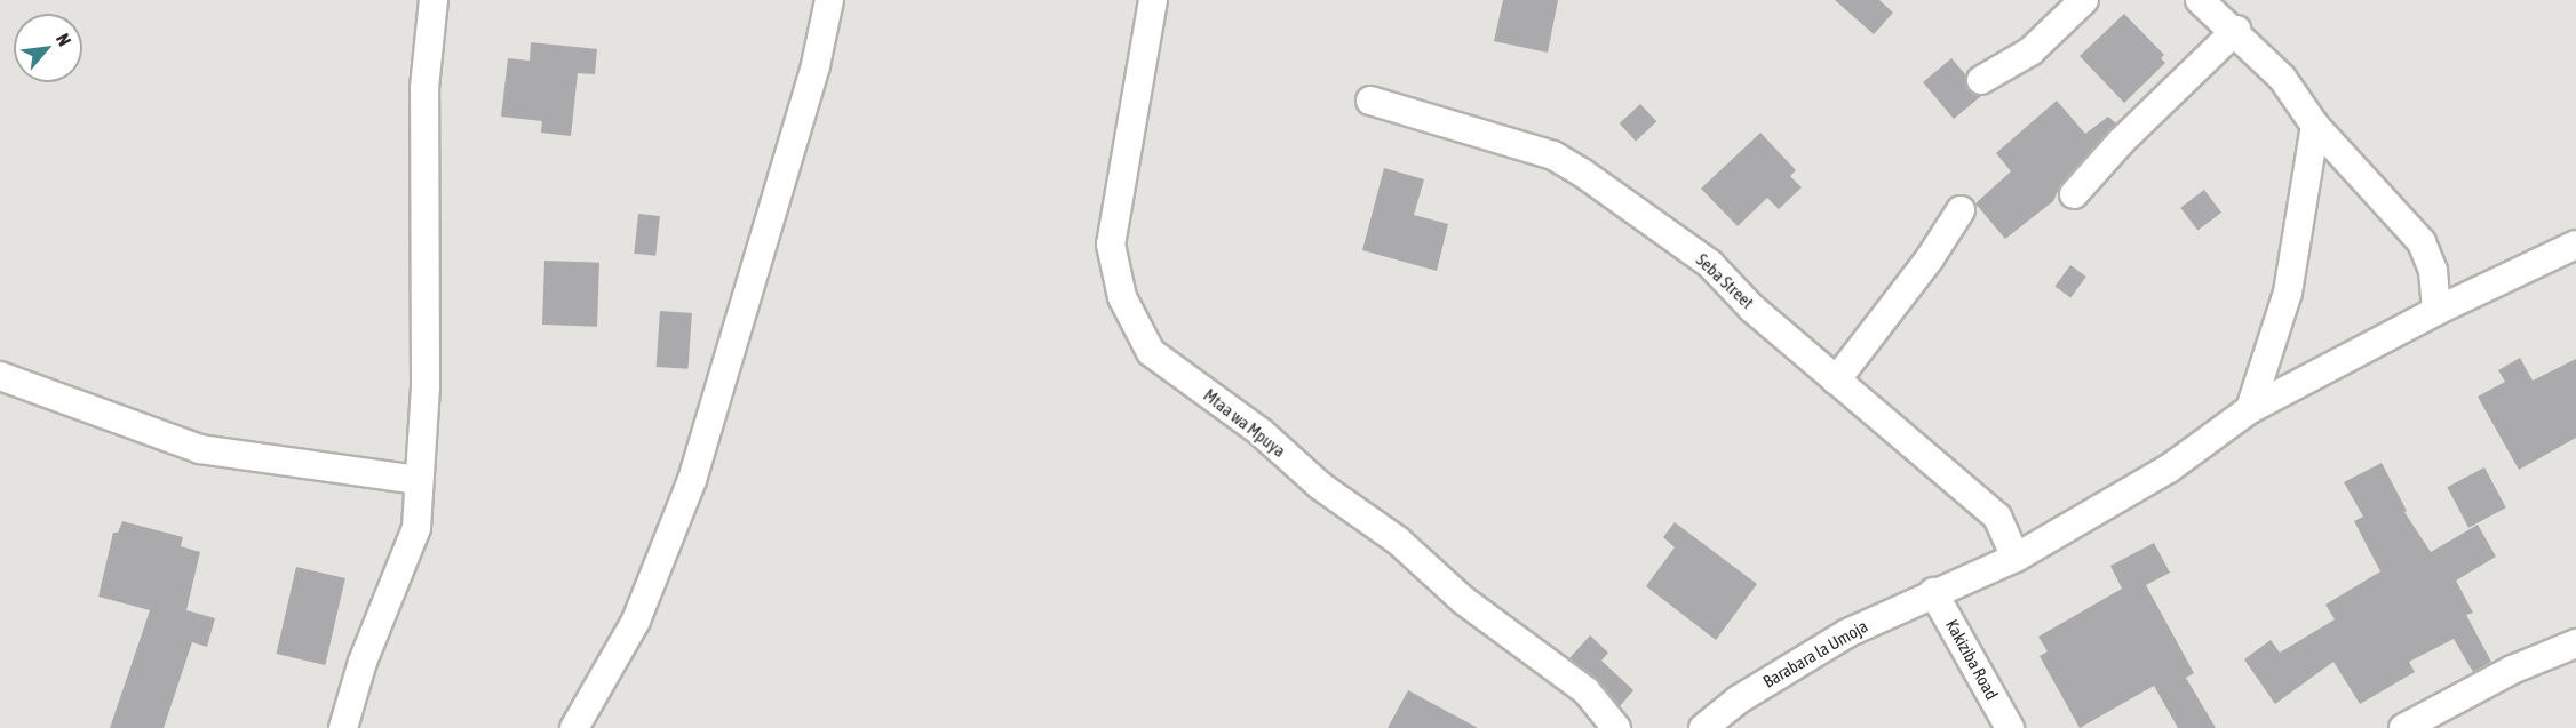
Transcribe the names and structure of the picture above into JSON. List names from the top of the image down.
{
  "streets": {
    "street": [
      "Seba Street",
      "Mtaa wa Mpuya",
      "Barabara la Umoja",
      "Kakiziba Road"
    ]
  },
  "crossings": [
    ["Seba Street", "Barabara la Umoja"],
    ["Barabara la Umoja", "Kakiziba Road"]
  ],
  "north": "top right"
}
